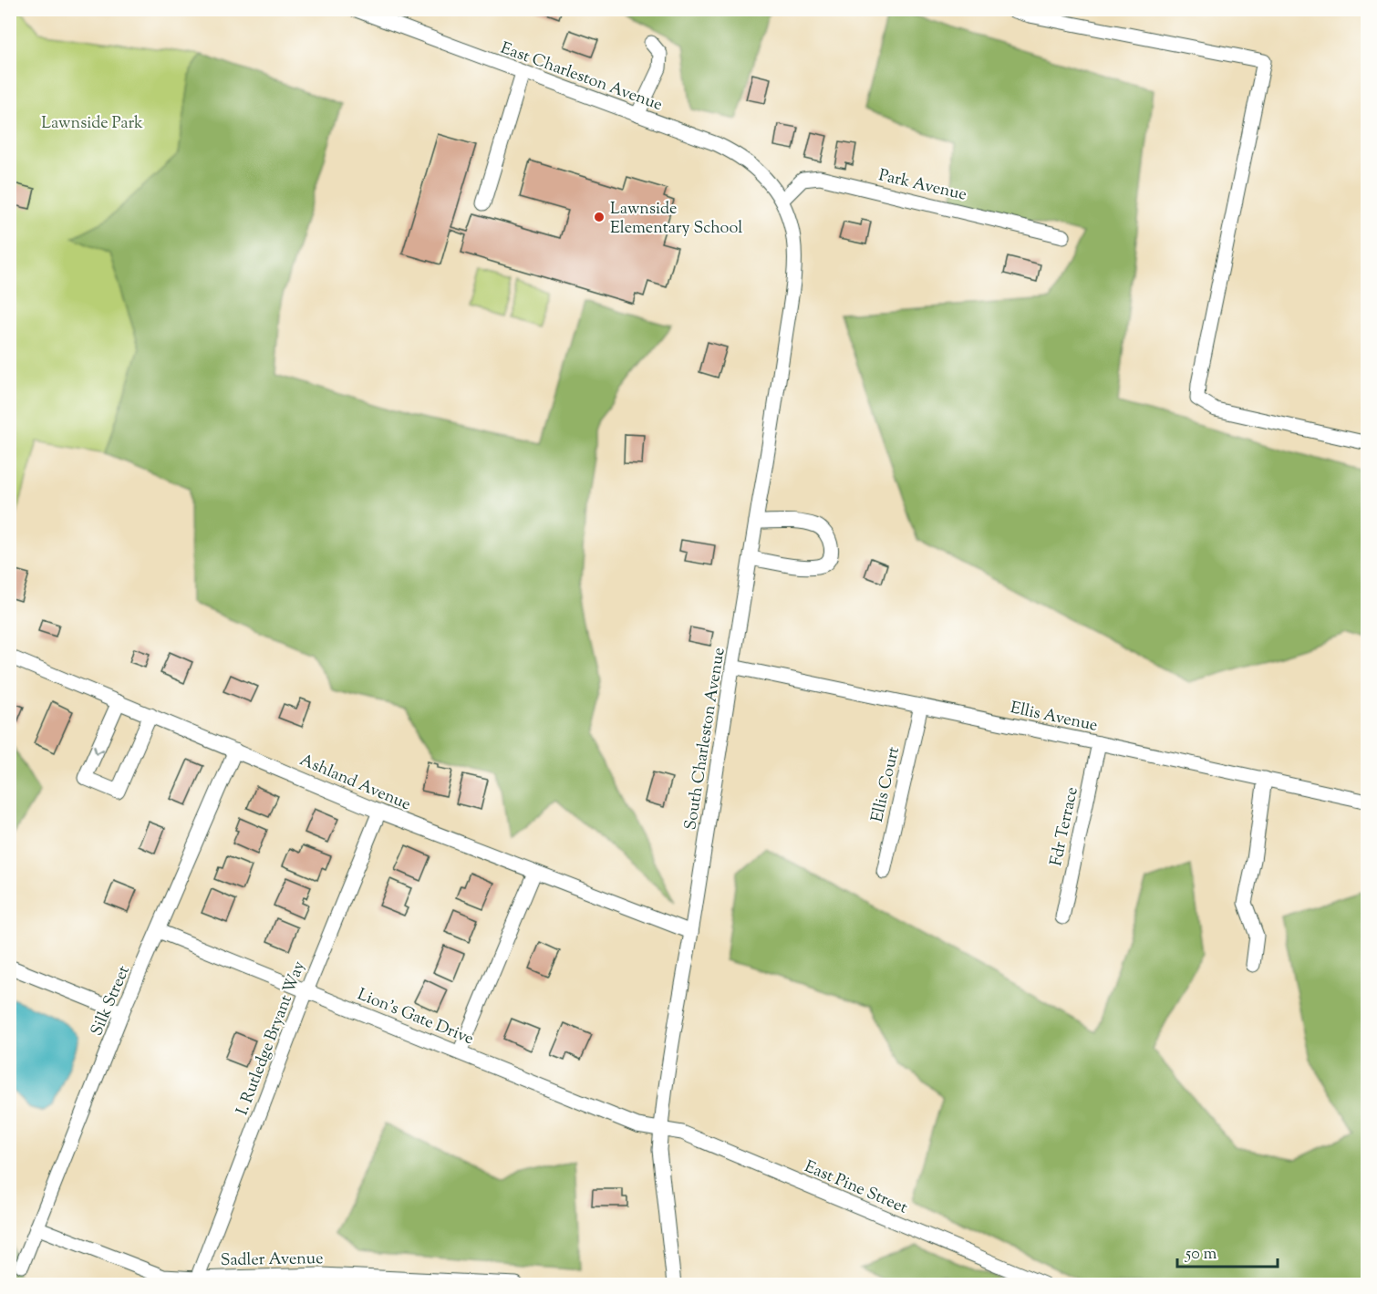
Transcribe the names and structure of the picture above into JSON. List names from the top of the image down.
{
  "streets": {
    "street": [
      "East Charleston Avenue",
      "Park Avenue",
      "Ellis Avenue",
      "South Charleston Avenue",
      "Ashland Avenue",
      "Ellis Court",
      "Fdr Terrace",
      "Silk Street",
      "Lion's Gate Drive",
      "I. Rutledge Bryant Way",
      "East Pine Street",
      "Sadler Avenue"
    ]
  },
  "crossings": [
    ["East Charleston Avenue", "Park Avenue"],
    ["East Charleston Avenue", "South Charleston Avenue"],
    ["Park Avenue", "South Charleston Avenue"],
    ["Ellis Avenue", "South Charleston Avenue"],
    ["Ellis Avenue", "Ellis Court"],
    ["Ellis Avenue", "Fdr Terrace"],
    ["South Charleston Avenue", "Ashland Avenue"],
    ["South Charleston Avenue", "Lion's Gate Drive"],
    ["South Charleston Avenue", "East Pine Street"],
    ["Ashland Avenue", "Silk Street"],
    ["Ashland Avenue", "I. Rutledge Bryant Way"],
    ["Silk Street", "Lion's Gate Drive"],
    ["Silk Street", "Sadler Avenue"],
    ["Lion's Gate Drive", "I. Rutledge Bryant Way"],
    ["Lion's Gate Drive", "East Pine Street"],
    ["I. Rutledge Bryant Way", "Sadler Avenue"]
  ],
  "parks": ["Lawnside Park"],
  "places": ["Lawnside Elementary School"],
  "scale_bar": "50 m"
}
